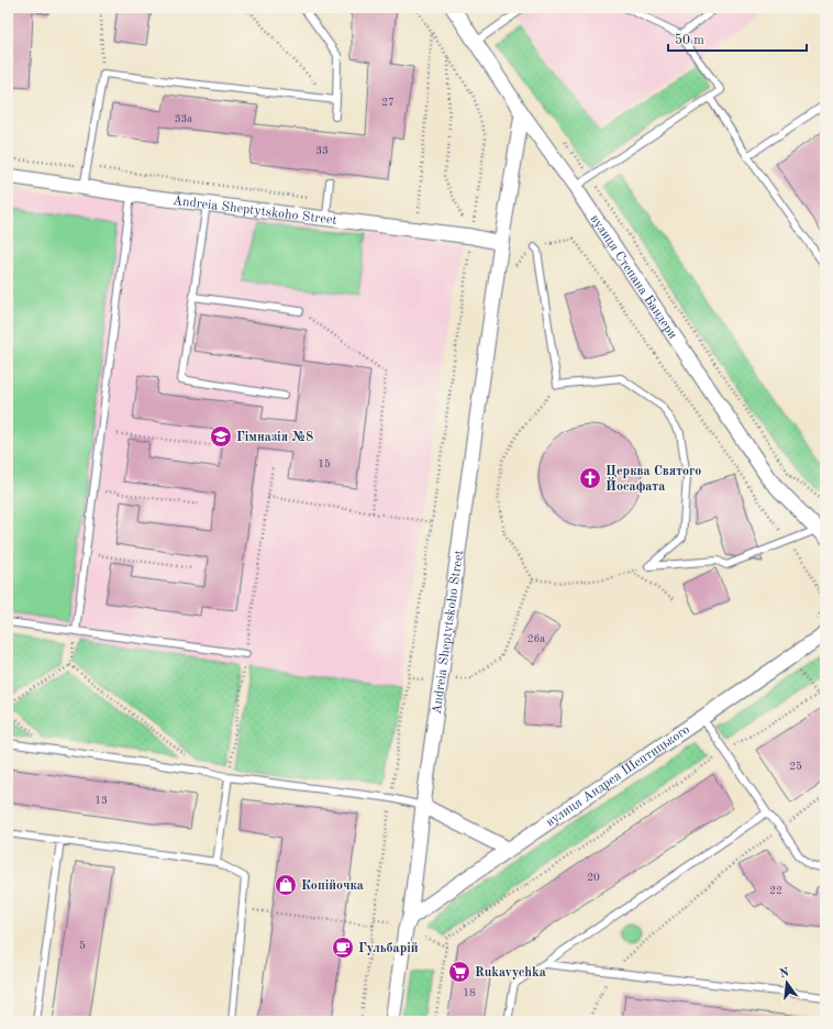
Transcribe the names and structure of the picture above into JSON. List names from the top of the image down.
{
  "streets": {
    "street": ["Andreia Sheptytskoho Street", "вулиця Степана Бандери", "вулиця Андрея Шептицького"]
  },
  "crossings": [
    ["Andreia Sheptytskoho Street", "вулиця Степана Бандери"],
    ["Andreia Sheptytskoho Street", "вулиця Андрея Шептицького"]
  ],
  "places": {
    "school or university": ["Гімназія №8"],
    "church": ["Церква Святого Йосафата"],
    "shop": ["Копійочка"],
    "cafe": ["Гульбарій"],
    "supermarket": ["Rukavychka"]
  },
  "house_numbers": [
    "27",
    "33а",
    "33",
    "15",
    "26а",
    "25",
    "13",
    "20",
    "22",
    "5",
    "18"
  ],
  "scale_bar": "50 m",
  "north": "top"
}
